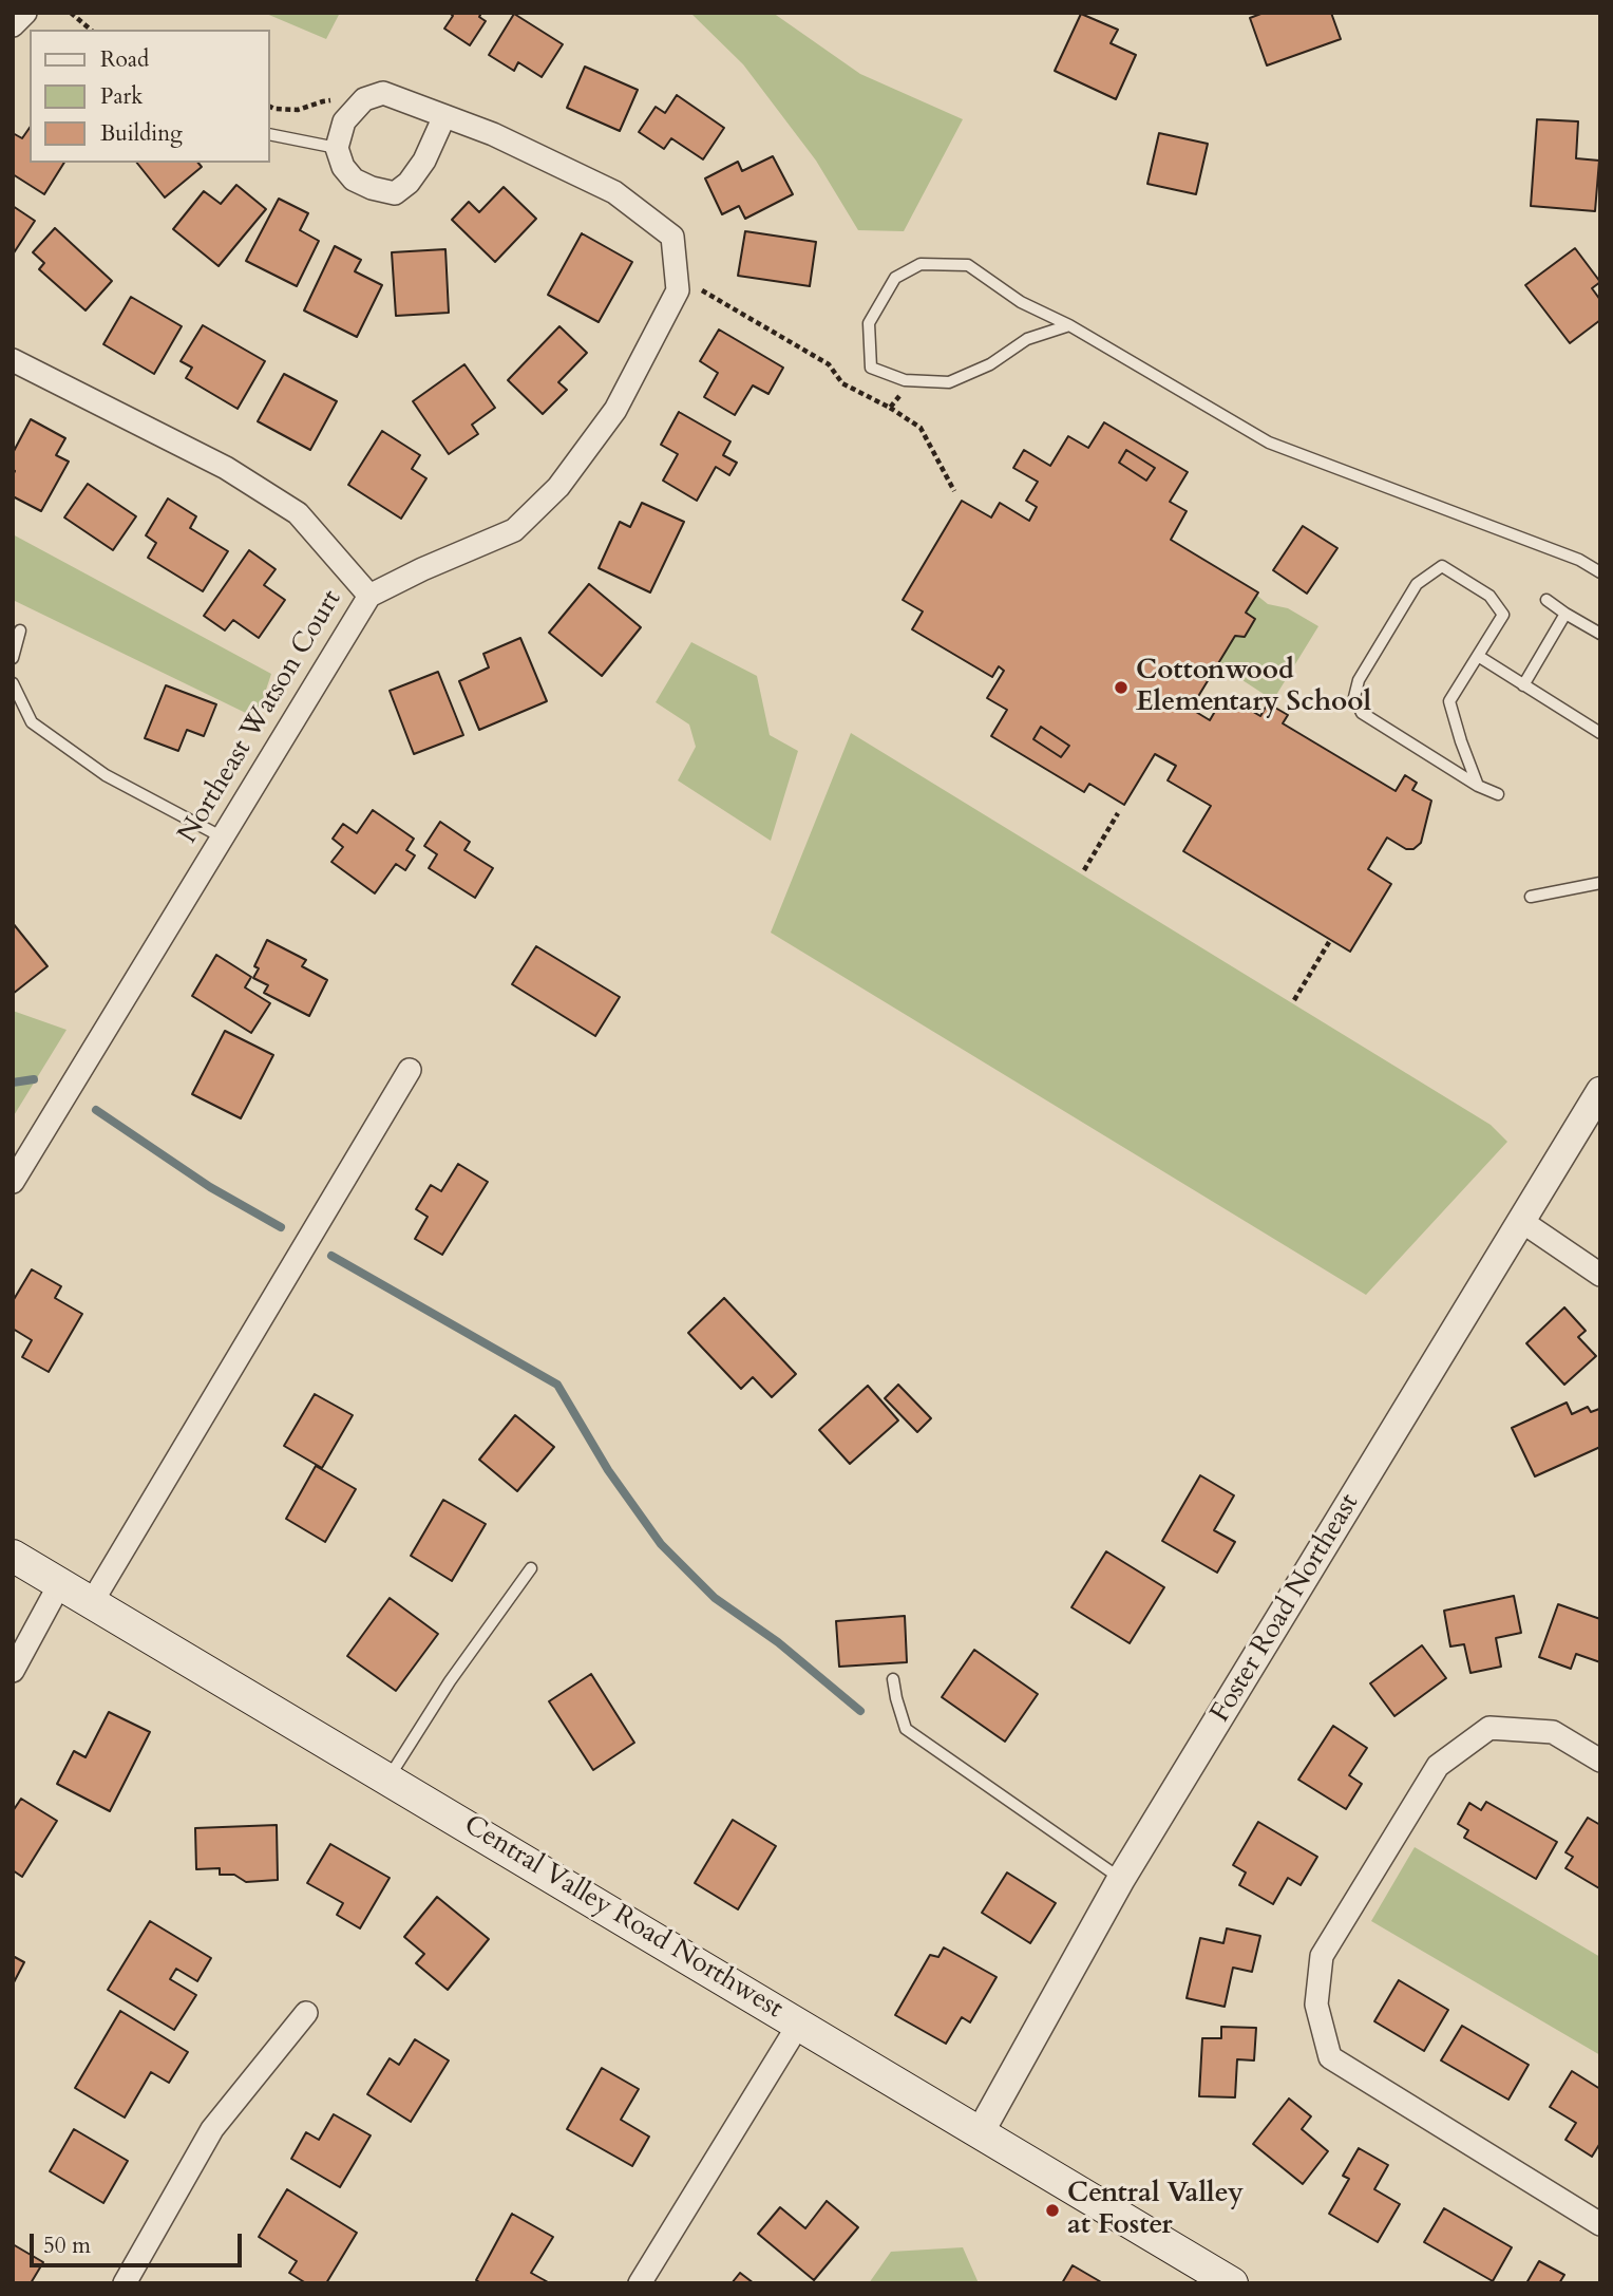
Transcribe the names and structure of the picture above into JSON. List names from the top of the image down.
{
  "streets": {
    "main road": ["Central Valley Road Northwest"],
    "street": ["Northeast Watson Court", "Foster Road Northeast"]
  },
  "crossings": [
    ["Foster Road Northeast", "Central Valley Road Northwest"]
  ],
  "places": ["Cottonwood Elementary School", "Central Valley at Foster"],
  "legend": ["Road", "Park", "Building"],
  "scale_bar": "50 m"
}
